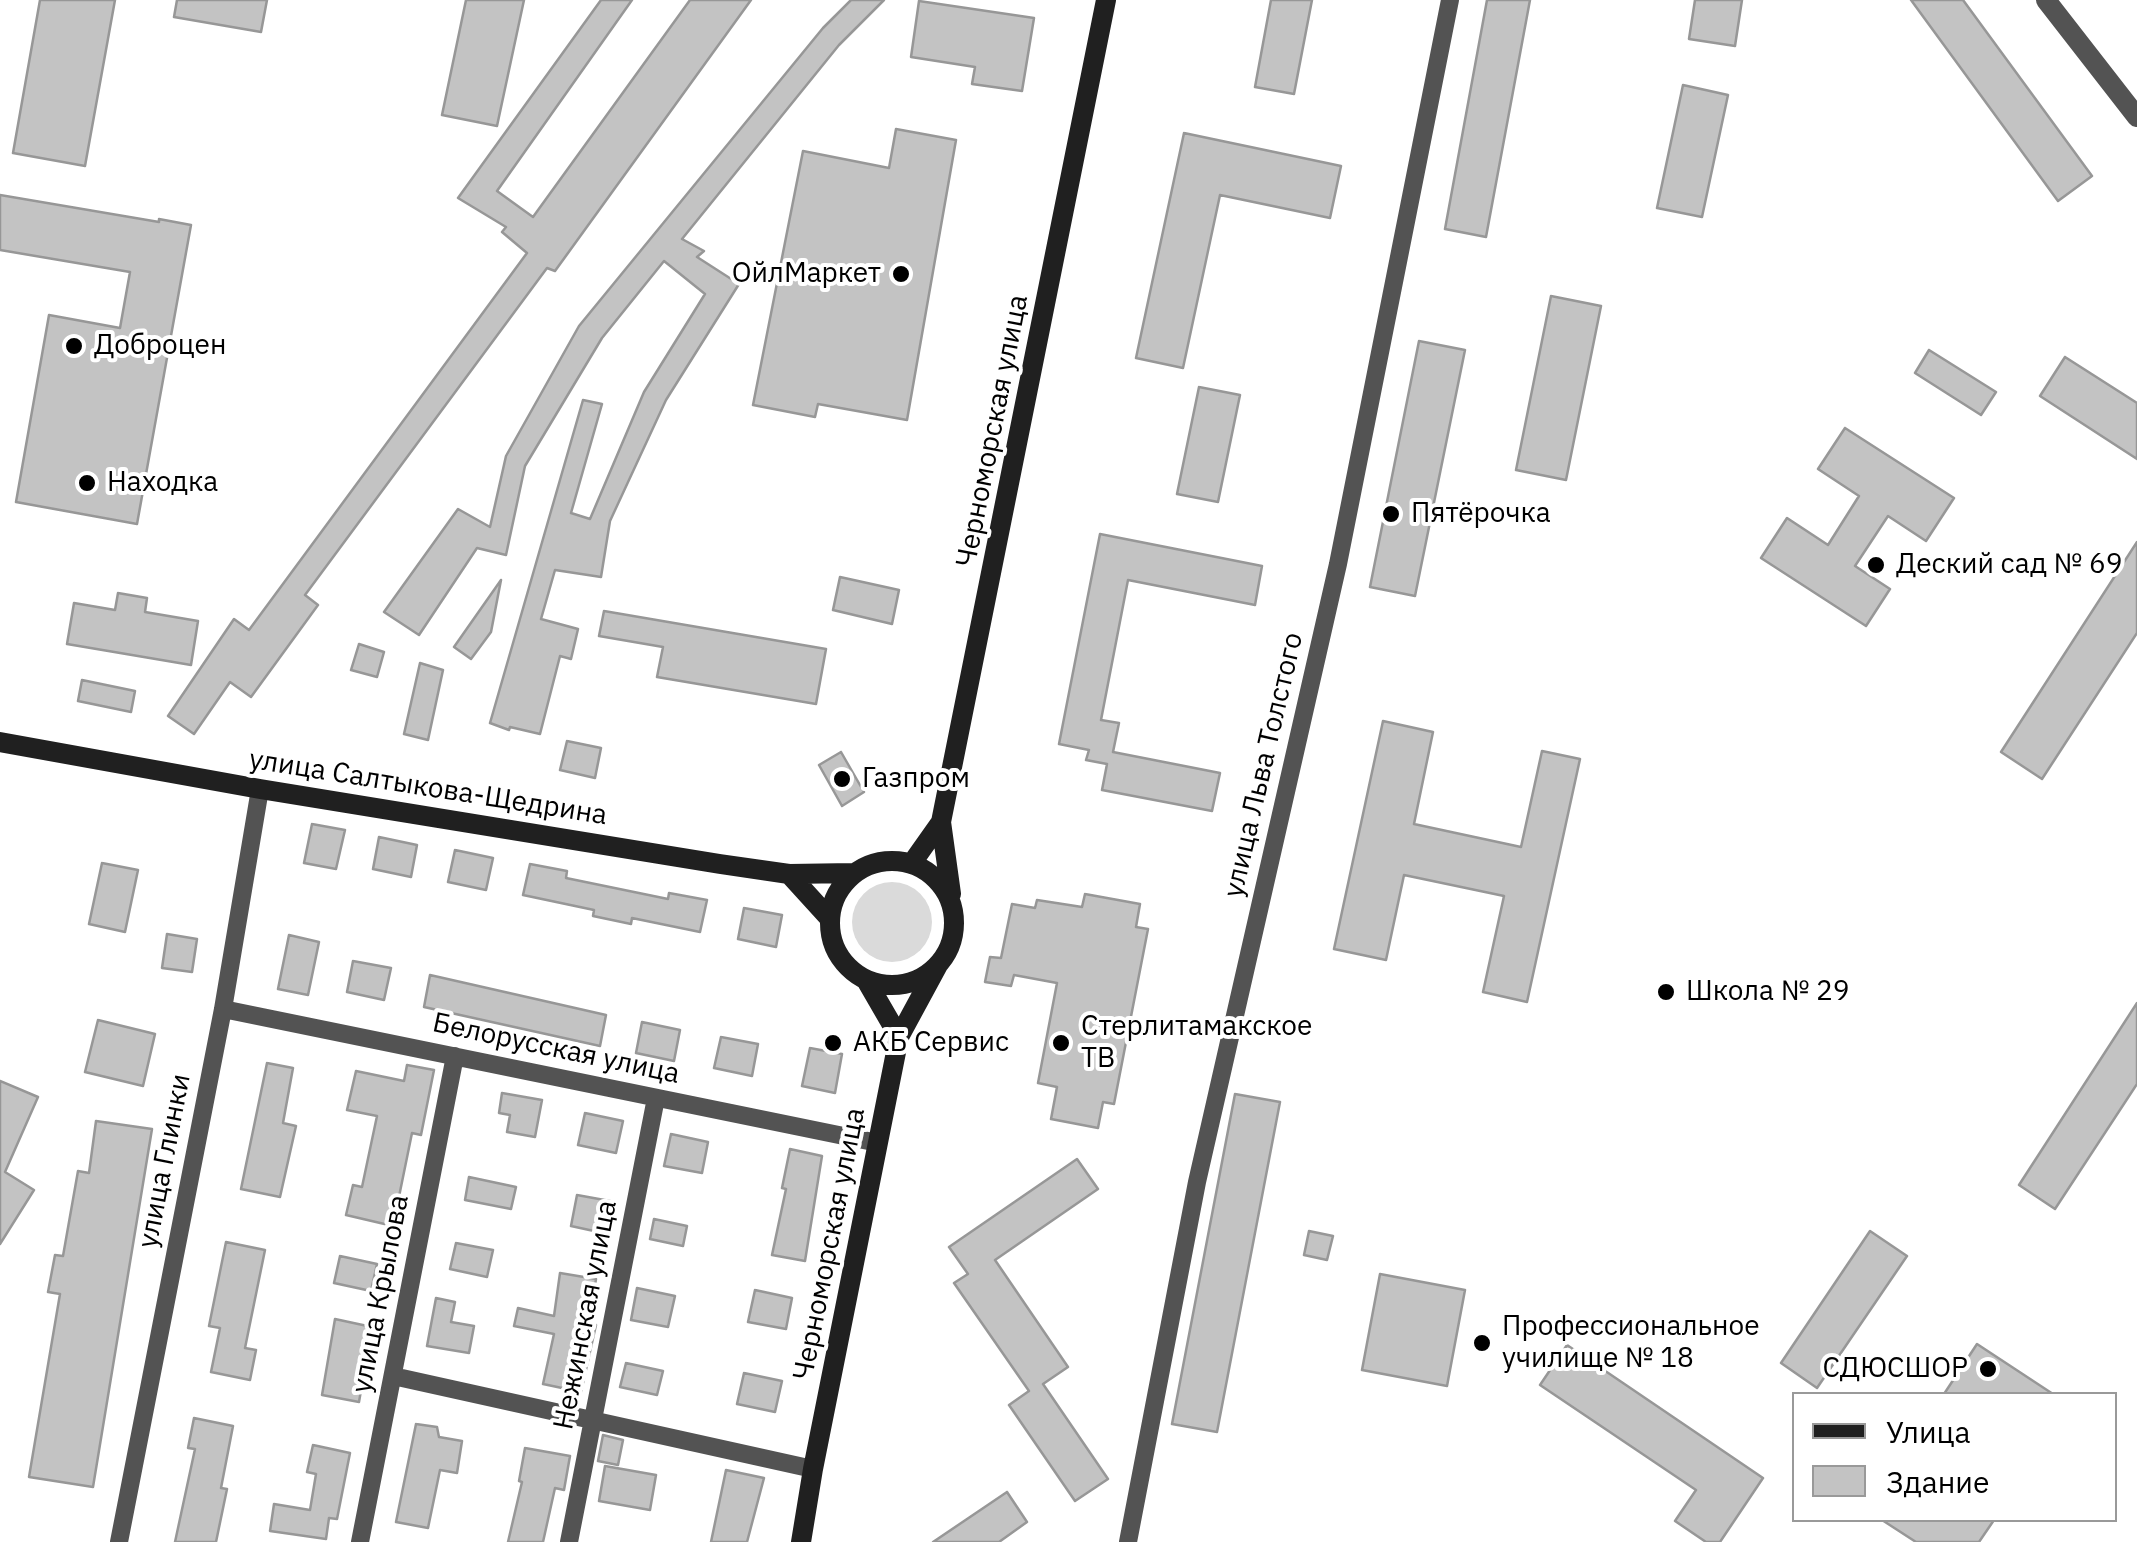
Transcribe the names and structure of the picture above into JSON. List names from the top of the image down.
{
  "streets": {
    "main road": ["Черноморская улица", "улица Салтыкова-Щедрина"],
    "street": [
      "улица Льва Толстого",
      "Белорусская улица",
      "улица Глинки",
      "улица Крылова",
      "Нежинская улица"
    ]
  },
  "crossings": [
    ["Черноморская улица", "улица Салтыкова-Щедрина"],
    ["Черноморская улица", "Белорусская улица"],
    ["улица Салтыкова-Щедрина", "улица Глинки"],
    ["Белорусская улица", "улица Глинки"],
    ["Белорусская улица", "улица Крылова"],
    ["Белорусская улица", "Нежинская улица"]
  ],
  "places": [
    "ОйлМаркет",
    "Доброцен",
    "Находка",
    "Пятёрочка",
    "Деский сад № 69",
    "Газпром",
    "Школа № 29",
    "АКБ Сервис",
    "Стерлитамакское ТВ",
    "Профессиональное училище № 18",
    "СДЮСШОР"
  ],
  "legend": ["Улица", "Здание"]
}
